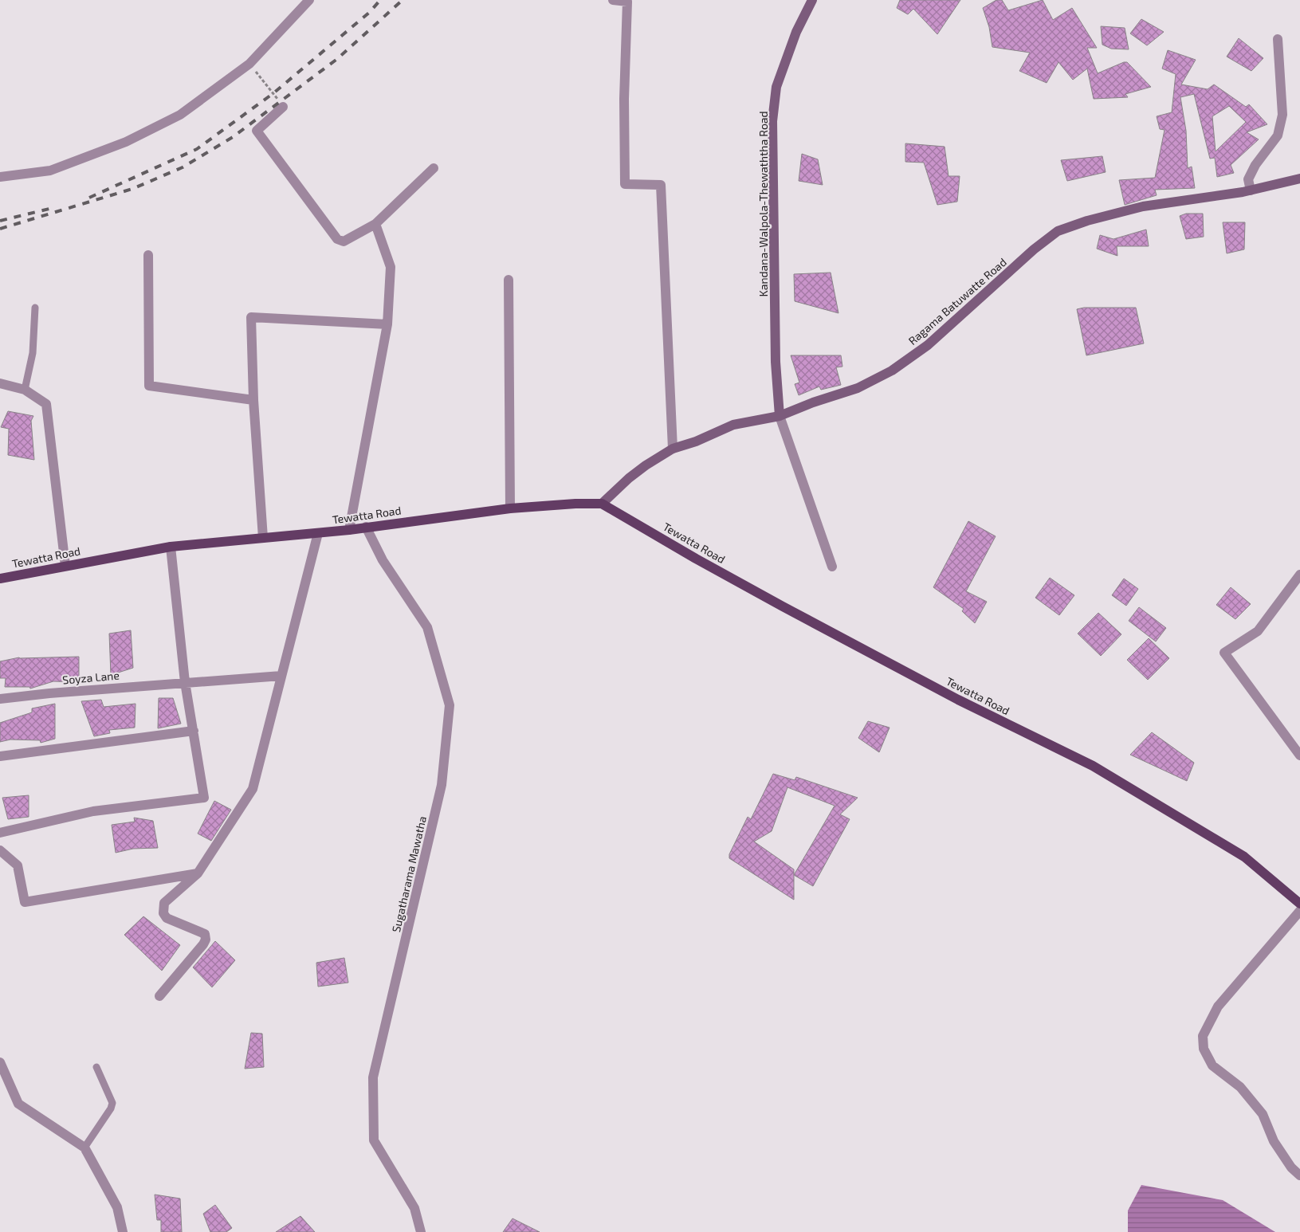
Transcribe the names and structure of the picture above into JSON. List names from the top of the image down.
{
  "streets": {
    "main road": ["Tewatta Road"],
    "street": [
      "Kandana-Walpola-Thewaththa Road",
      "Ragama Batuwatte Road",
      "Soyza Lane",
      "Sugatharama Mawatha"
    ]
  },
  "crossings": [
    ["Kandana-Walpola-Thewaththa Road", "Ragama Batuwatte Road"],
    ["Ragama Batuwatte Road", "Tewatta Road"],
    ["Tewatta Road", "Sugatharama Mawatha"]
  ]
}
